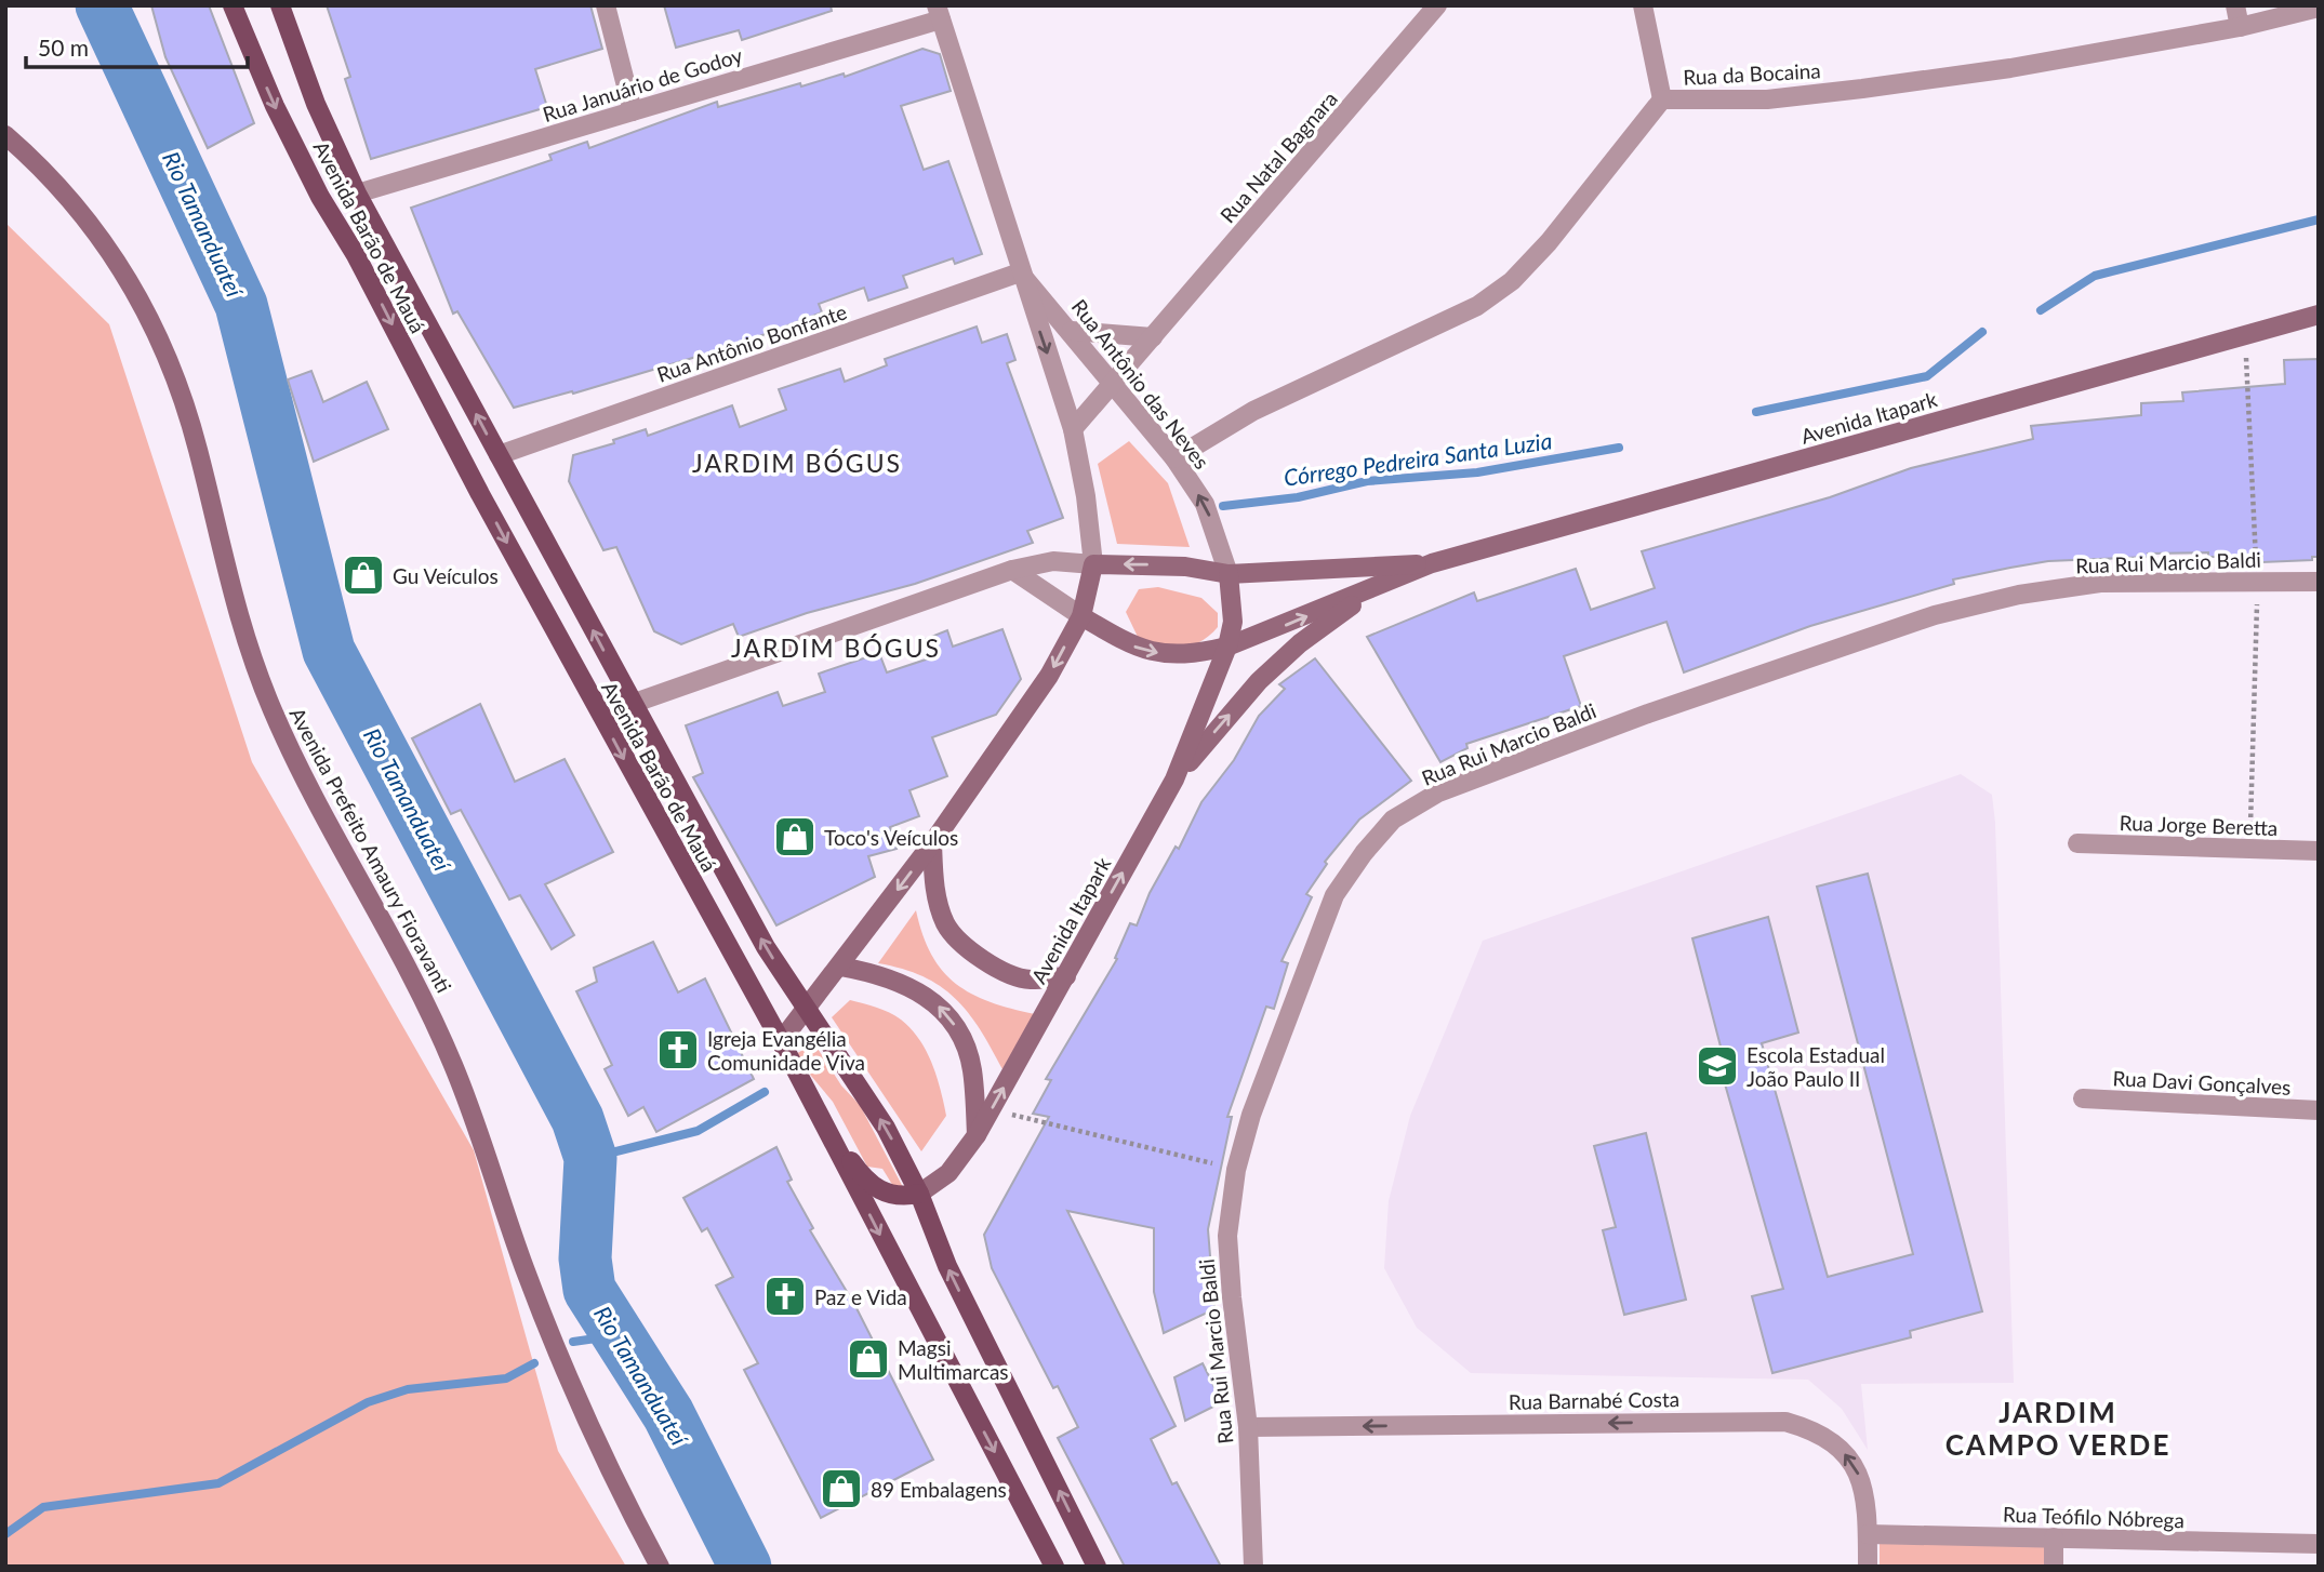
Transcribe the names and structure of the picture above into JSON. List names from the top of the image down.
{
  "streets": {
    "main road": ["Avenida Barão de Mauá", "Avenida Itapark", "Avenida Prefeito Amaury Fioravanti"],
    "street": [
      "Rua da Bocaina",
      "Rua Januário de Godoy",
      "Rua Natal Bagnara",
      "Rua Antônio Bonfante",
      "Rua Antônio das Neves",
      "Rua Rui Marcio Baldi",
      "Rua Jorge Beretta",
      "Rua Davi Gonçalves",
      "Rua Barnabé Costa",
      "Rua Teófilo Nóbrega"
    ]
  },
  "crossings": [
    ["Rua da Bocaina", "Rua Antônio das Neves"],
    ["Rua Januário de Godoy", "Avenida Barão de Mauá"],
    ["Rua Januário de Godoy", "Rua Antônio das Neves"],
    ["Rua Natal Bagnara", "Rua Antônio das Neves"],
    ["Avenida Barão de Mauá", "Rua Antônio Bonfante"],
    ["Avenida Barão de Mauá", "Avenida Itapark"],
    ["Rua Antônio Bonfante", "Rua Antônio das Neves"],
    ["Rua Antônio das Neves", "Avenida Itapark"],
    ["Rua Rui Marcio Baldi", "Rua Barnabé Costa"],
    ["Rua Barnabé Costa", "Rua Teófilo Nóbrega"]
  ],
  "one_way": ["Rua Barnabé Costa"],
  "districts": ["JARDIM BÓGUS", "JARDIM BÓGUS", "JARDIM CAMPO VERDE"],
  "water": ["Rio Tamanduateí", "Córrego Pedreira Santa Luzia"],
  "places": {
    "shop": [
      "Gu Veículos",
      "Toco's Veículos",
      "Magsi Multimarcas",
      "89 Embalagens"
    ],
    "church": ["Igreja Evangélia Comunidade Viva", "Paz e Vida"],
    "school or university": ["Escola Estadual João Paulo II"]
  },
  "scale_bar": "50 m"
}
